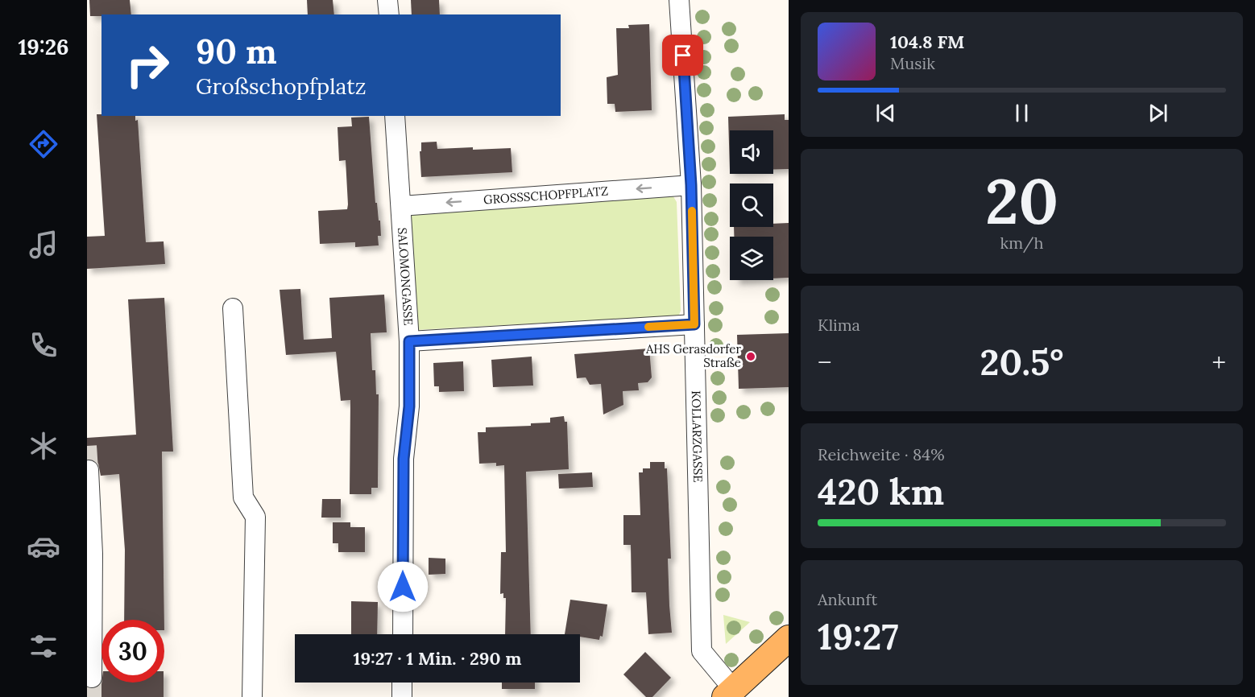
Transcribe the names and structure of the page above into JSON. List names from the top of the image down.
{
  "streets": {
    "street": ["GROSSSCHOPFPLATZ", "SALOMONGASSE", "KOLLARZGASSE"]
  },
  "crossings": [
    ["GROSSSCHOPFPLATZ", "SALOMONGASSE"],
    ["GROSSSCHOPFPLATZ", "KOLLARZGASSE"]
  ],
  "places": ["AHS Gerasdorfer Straße"],
  "page": {
    "tabs": "19:26",
    "turn": ["90 m", "Großschopfplatz"],
    "song": ["104.8 FM", "Musik"],
    "tile": [
      ["20", "km/h"],
      "Klima",
      ["Reichweite · 84%", "420 km"],
      ["Ankunft", "19:27"]
    ],
    "heat": ["−", "20.5°", "+"],
    "limit": "30",
    "trip": "19:27 · 1 Min. · 290 m"
  }
}
